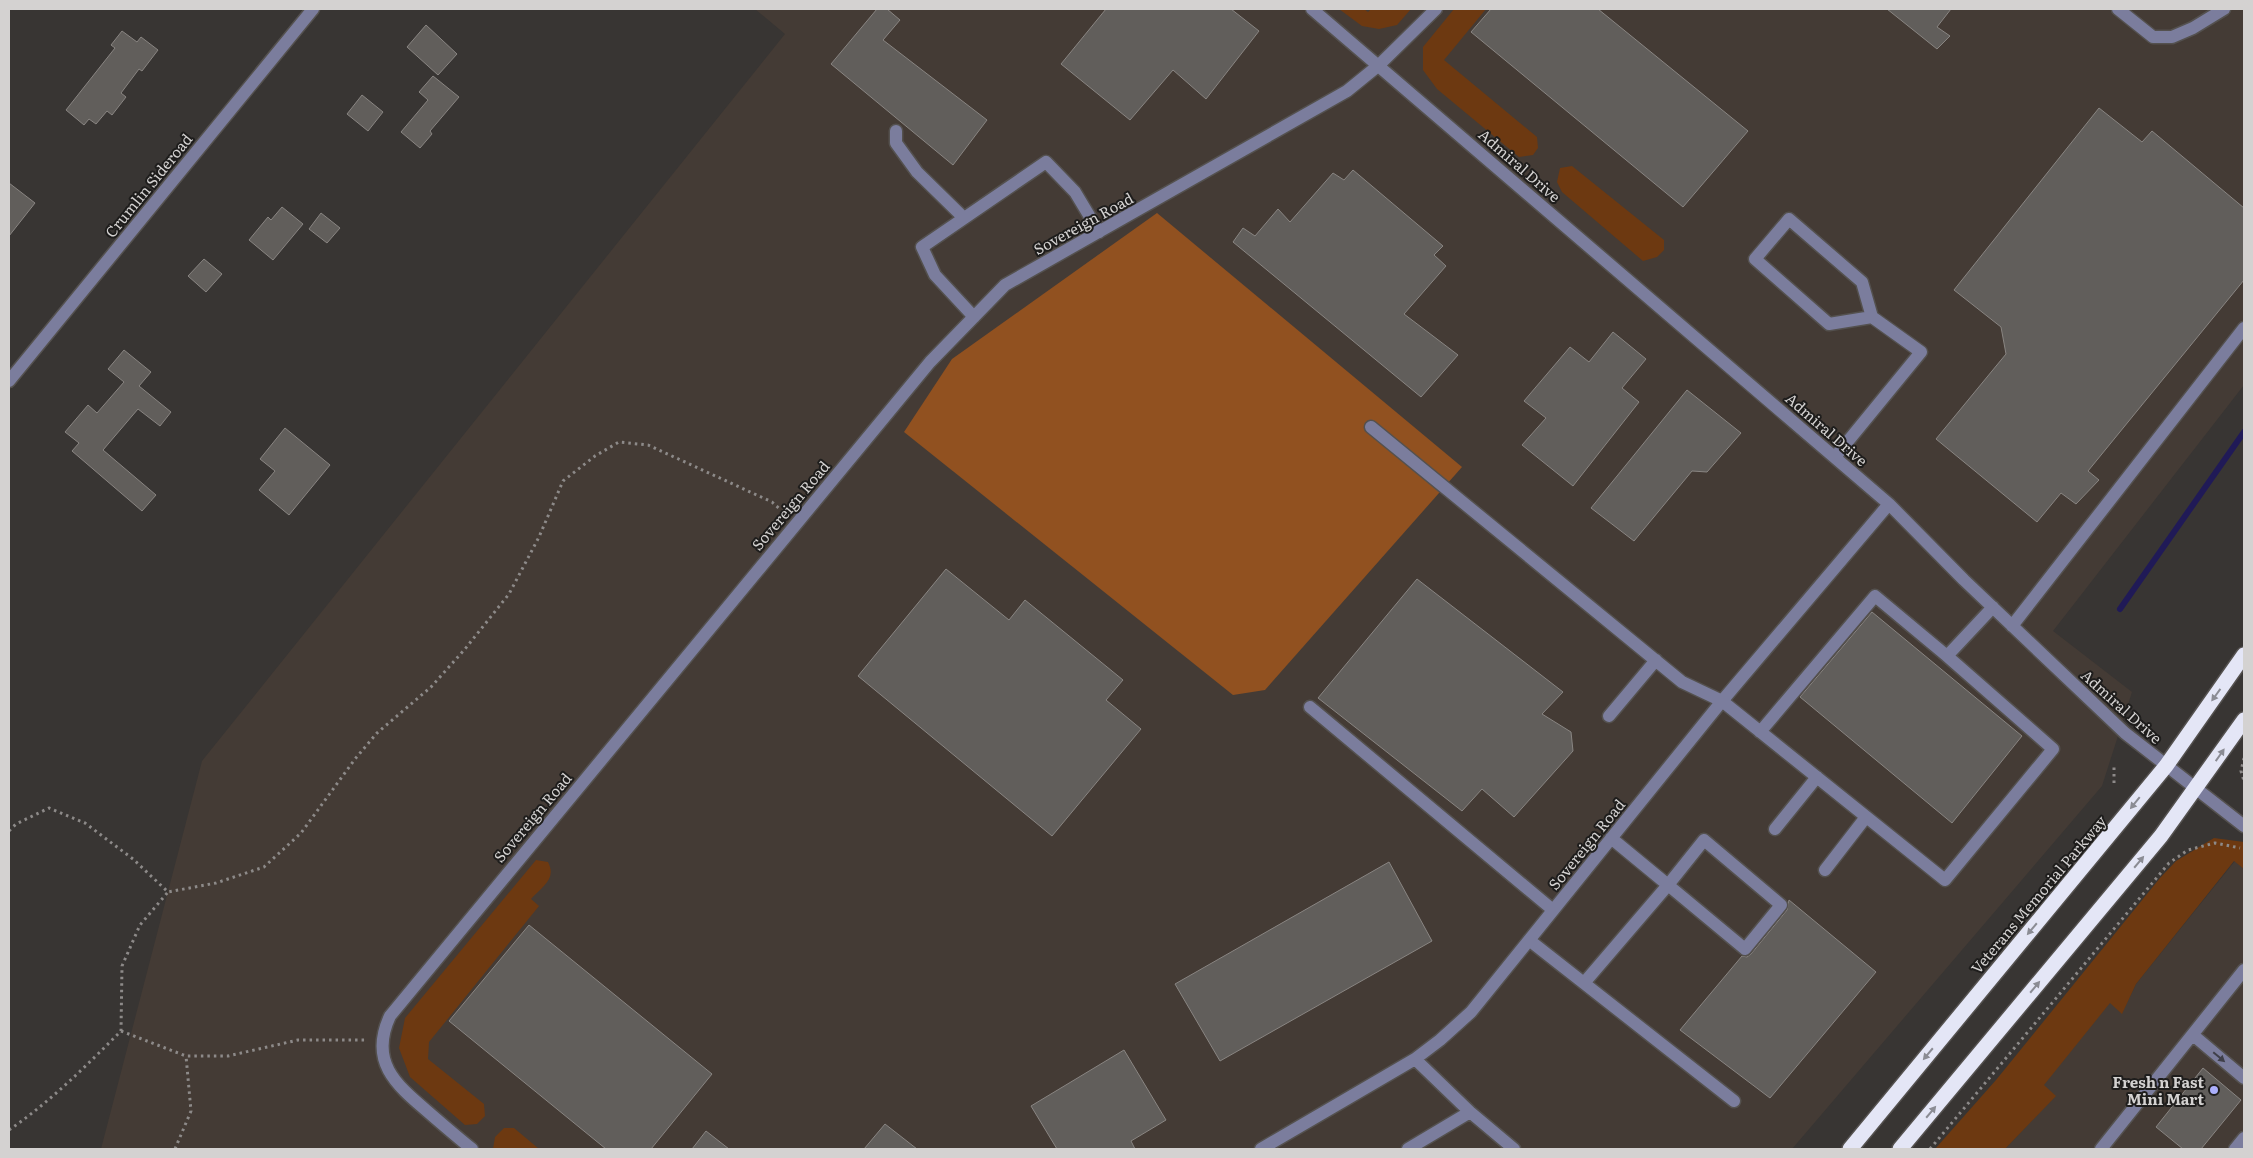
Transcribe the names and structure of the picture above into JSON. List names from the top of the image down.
{
  "streets": {
    "highway": ["Veterans Memorial Parkway"],
    "street": ["Admiral Drive", "Crumlin Sideroad", "Sovereign Road"]
  },
  "crossings": [
    ["Admiral Drive", "Sovereign Road"],
    ["Admiral Drive", "Veterans Memorial Parkway"]
  ],
  "places": ["Fresh n Fast Mini Mart"]
}
